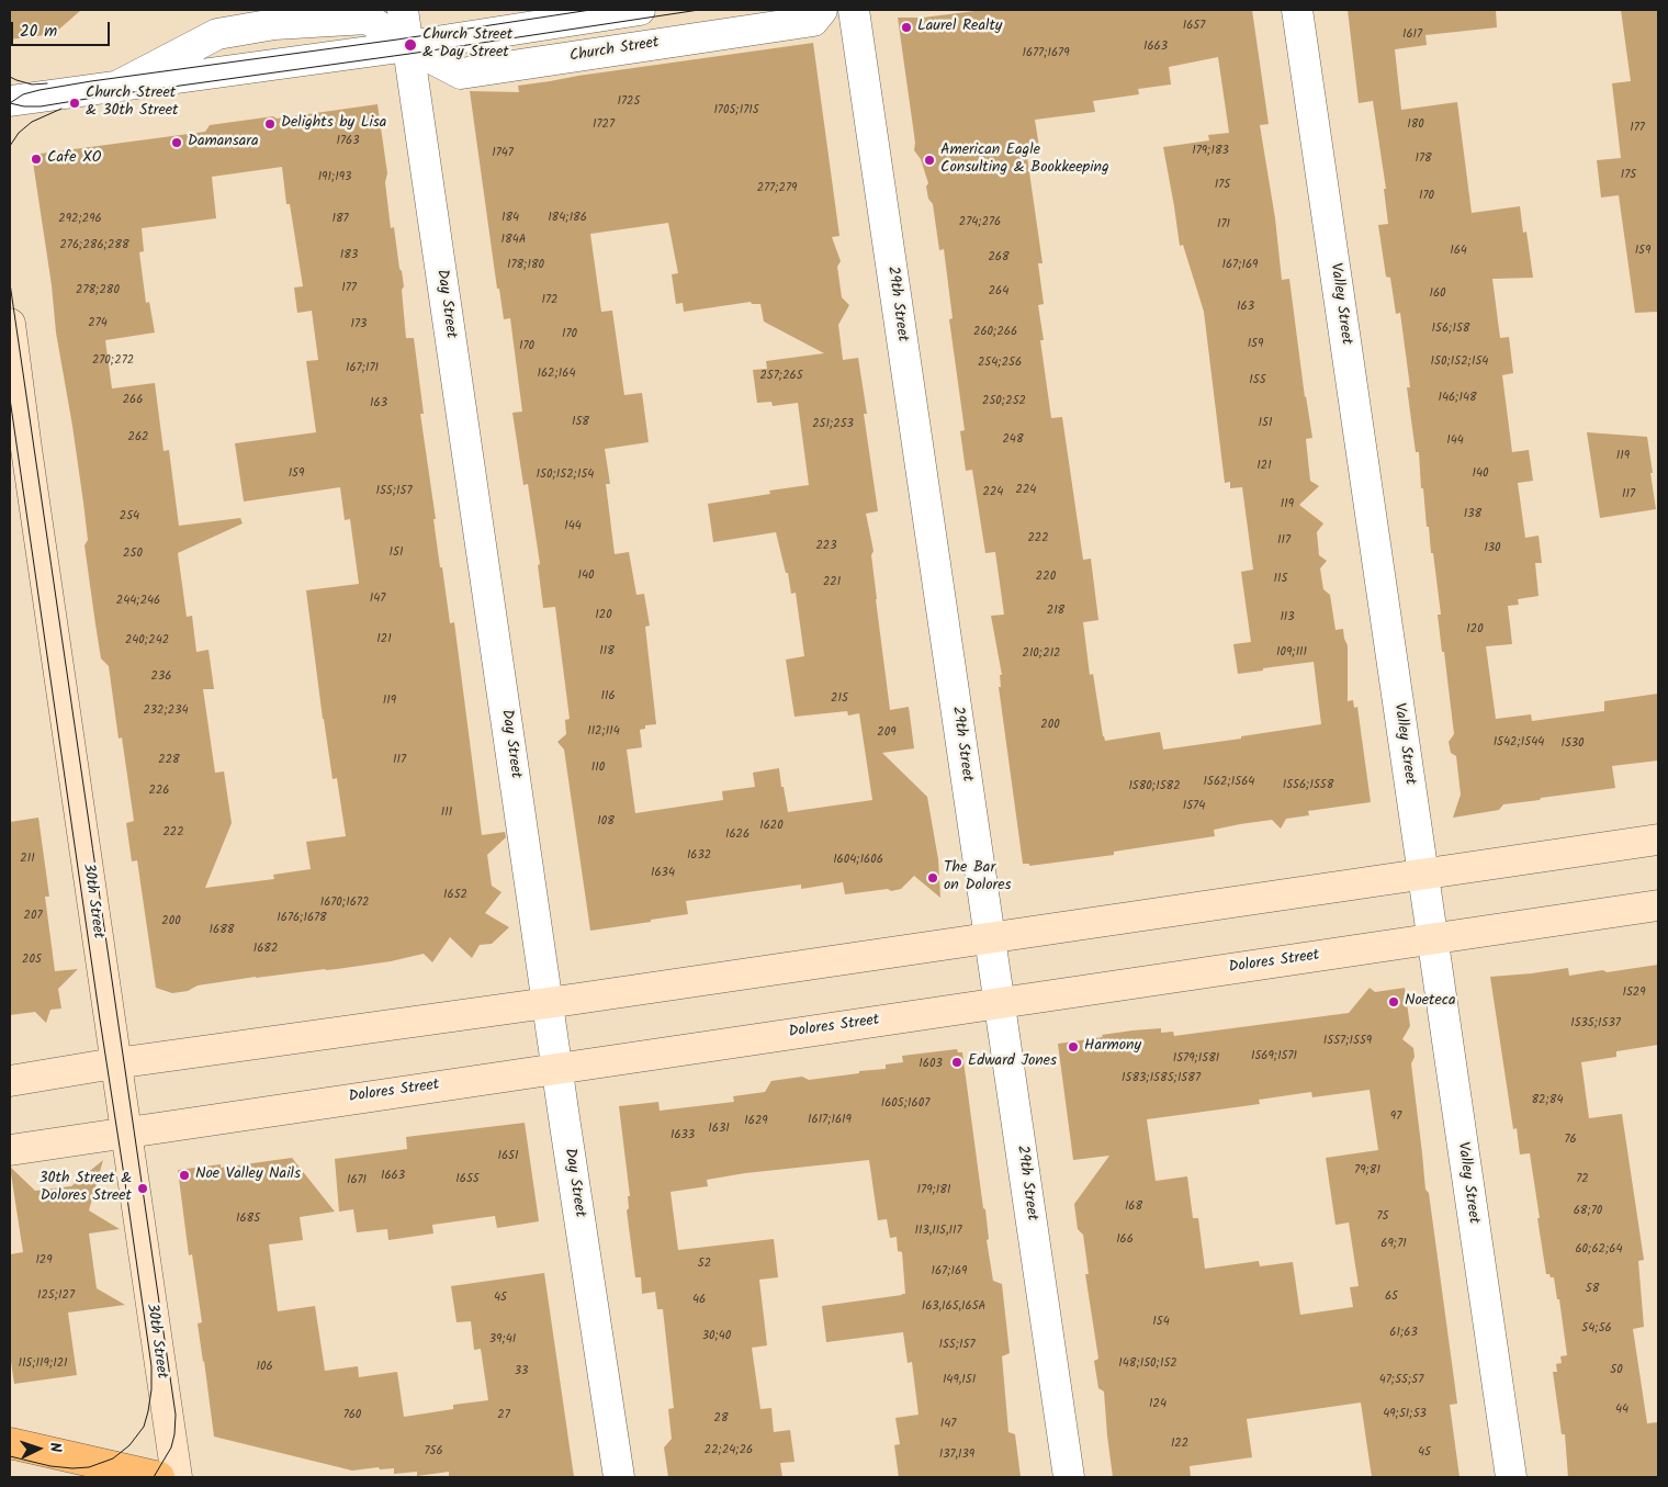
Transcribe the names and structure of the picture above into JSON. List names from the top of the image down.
{
  "streets": {
    "main road": ["30th Street", "Dolores Street"],
    "street": [
      "Church Street",
      "Day Street",
      "29th Street",
      "Valley Street"
    ]
  },
  "crossings": [
    ["Church Street", "Day Street"],
    ["Day Street", "Dolores Street"],
    ["29th Street", "Dolores Street"],
    ["Valley Street", "Dolores Street"],
    ["30th Street", "Dolores Street"]
  ],
  "places": [
    "Laurel Realty",
    "Church Street & Day Street",
    "Church Street & 30th Street",
    "Delights by Lisa",
    "Damansara",
    "Cafe XO",
    "American Eagle Consulting & Bookkeeping",
    "The Bar on Dolores",
    "Noeteca",
    "Harmony",
    "Edward Jones",
    "Noe Valley Nails",
    "30th Street & Dolores Street"
  ],
  "house_numbers": [
    "1657",
    "1617",
    "1663",
    "1677;1679",
    "1725",
    "1705;1715",
    "1727",
    "180",
    "177",
    "1763",
    "179;183",
    "1747",
    "178",
    "175",
    "191;193",
    "175",
    "277;279",
    "170",
    "184",
    "184;186",
    "292;296",
    "187",
    "274;276",
    "171",
    "184A",
    "276;286;288",
    "164",
    "159",
    "183",
    "268",
    "178;180",
    "167;169",
    "177",
    "278;280",
    "264",
    "160",
    "172",
    "163",
    "274",
    "173",
    "156;158",
    "260;266",
    "170",
    "159",
    "170",
    "270;272",
    "150;152;154",
    "254;256",
    "167;171",
    "162;164",
    "257;265",
    "155",
    "146;148",
    "266",
    "250;252",
    "163",
    "158",
    "151",
    "251;253",
    "262",
    "248",
    "144",
    "119",
    "121",
    "159",
    "140",
    "150;152;154",
    "224",
    "155;157",
    "224",
    "117",
    "119",
    "138",
    "254",
    "144",
    "222",
    "117",
    "223",
    "130",
    "151",
    "250",
    "140",
    "220",
    "115",
    "221",
    "147",
    "244;246",
    "218",
    "120",
    "113",
    "120",
    "121",
    "240;242",
    "118",
    "109;111",
    "210;212",
    "236",
    "116",
    "215",
    "119",
    "232;234",
    "200",
    "112;114",
    "209",
    "1542;1544",
    "1530",
    "228",
    "117",
    "110",
    "1562;1564",
    "1556;1558",
    "1580;1582",
    "226",
    "1574",
    "111",
    "108",
    "1620",
    "222",
    "1626",
    "1632",
    "211",
    "1604;1606",
    "1634",
    "1652",
    "1670;1672",
    "207",
    "1676;1678",
    "200",
    "1688",
    "1682",
    "205",
    "1529",
    "1535;1537",
    "1557;1559",
    "1569;1571",
    "1579;1581",
    "1603",
    "1583;1585;1587",
    "82;84",
    "1605;1607",
    "97",
    "1617;1619",
    "1629",
    "1631",
    "1633",
    "76",
    "1651",
    "79;81",
    "1663",
    "1655",
    "72",
    "1671",
    "179;181",
    "168",
    "68;70",
    "75",
    "1685",
    "113,115,117",
    "166",
    "69;71",
    "60;62;64",
    "129",
    "52",
    "167;169",
    "58",
    "125;127",
    "65",
    "45",
    "46",
    "163,165,165A",
    "154",
    "54;56",
    "61;63",
    "30;40",
    "39;41",
    "155;157",
    "115;119;121",
    "148;150;152",
    "106",
    "50",
    "33",
    "149,151",
    "47;55;57",
    "124",
    "44",
    "49;51;53",
    "760",
    "27",
    "28",
    "147",
    "122",
    "22;24;26",
    "756",
    "45",
    "137,139"
  ],
  "scale_bar": "20 m",
  "north": "right"
}
